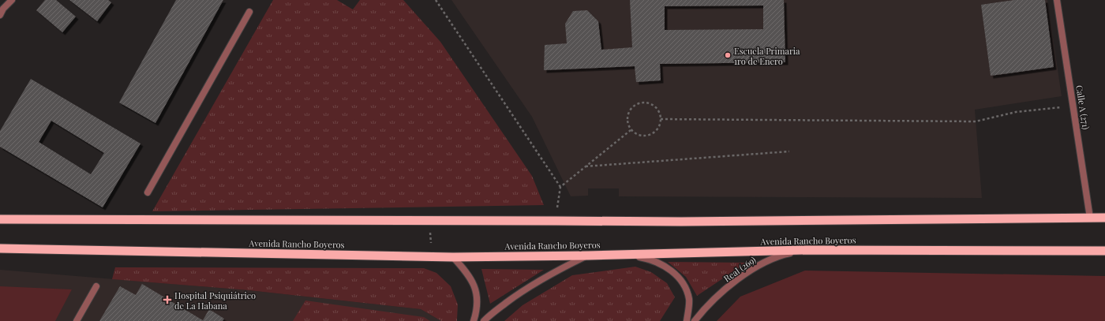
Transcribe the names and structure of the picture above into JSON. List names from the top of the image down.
{
  "streets": {
    "highway": ["Avenida Rancho Boyeros"],
    "street": ["Calle A (271)", "Real (269)"]
  },
  "crossings": [
    ["Avenida Rancho Boyeros", "Real (269)"]
  ],
  "places": {
    "other": ["Escuela Primaria 1ro de Enero"],
    "health": ["Hospital Psiquiátrico de La Habana"]
  }
}
